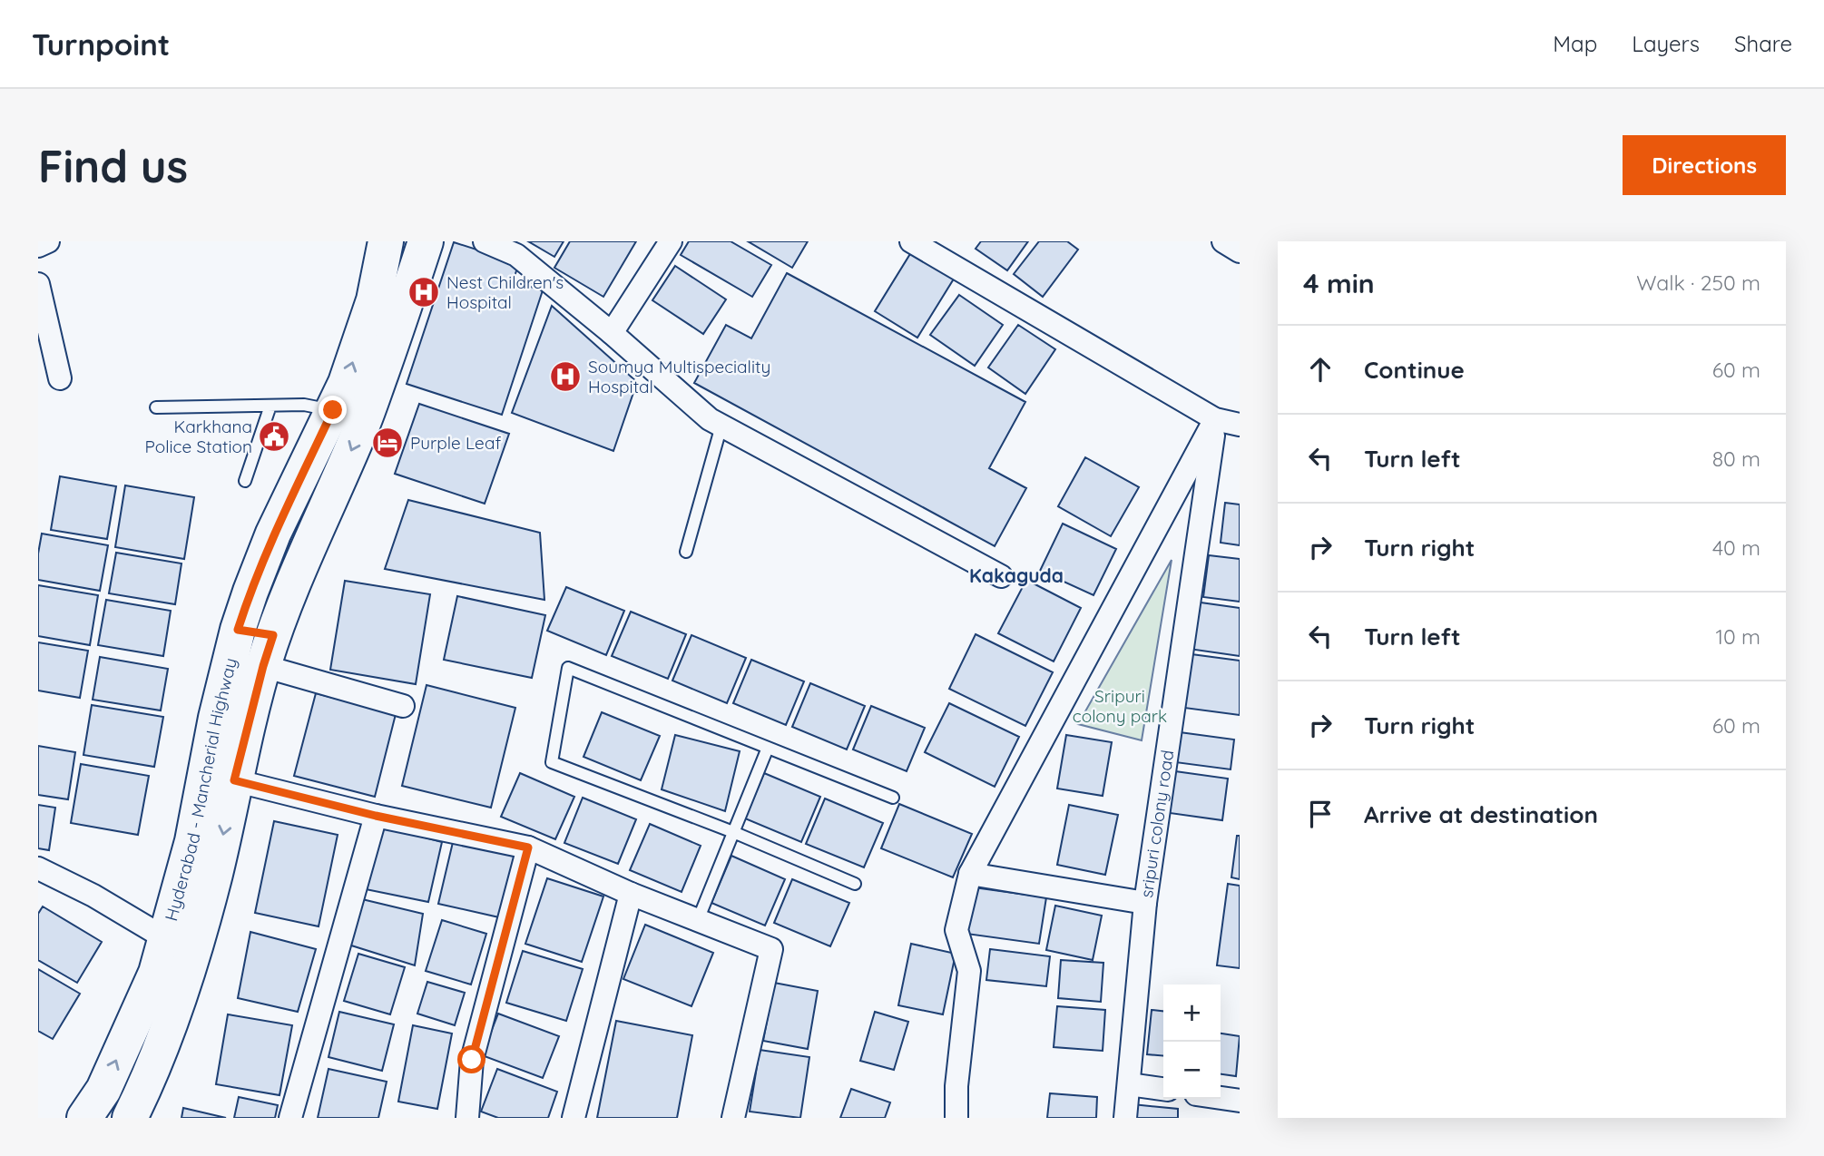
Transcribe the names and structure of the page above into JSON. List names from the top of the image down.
{
  "streets": {
    "main road": ["Hyderabad - Mancherial Highway"],
    "street": ["sripuri colony road"]
  },
  "districts": ["Kakaguda"],
  "parks": ["Sripuri colony park"],
  "places": {
    "hospital": ["Nest Children's Hospital", "Soumya Multispeciality Hospital"],
    "public building": ["Karkhana Police Station"],
    "hotel": ["Purple Leaf"]
  },
  "page": {
    "header": "Turnpoint",
    "nav": ["Map", "Layers", "Share"],
    "buttons": "Directions",
    "title": "Find us",
    "heading": ["4 min", "Walk · 250 m"],
    "list": [
      ["Continue", "60 m"],
      ["Turn left", "80 m"],
      ["Turn right", "40 m"],
      ["Turn left", "10 m"],
      ["Turn right", "60 m"],
      "Arrive at destination"
    ],
    "map_buttons": ["+", "−"]
  }
}
